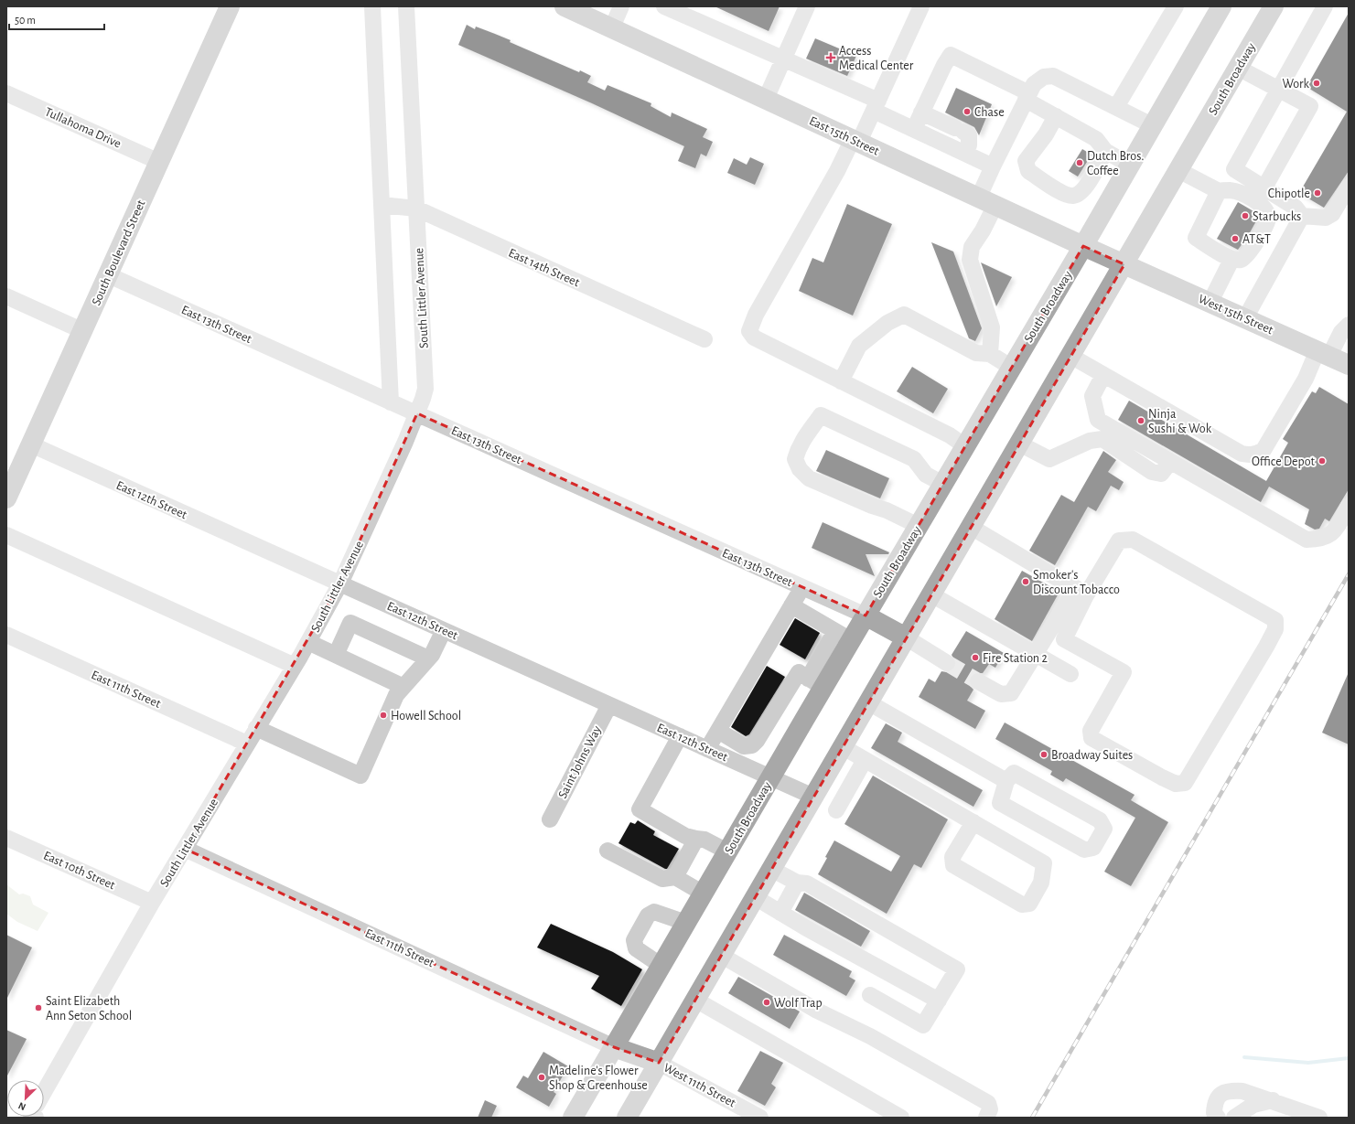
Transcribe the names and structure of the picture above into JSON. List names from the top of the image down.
{
  "streets": {
    "main road": [
      "South Broadway",
      "East 15th Street",
      "South Boulevard Street",
      "West 15th Street"
    ],
    "street": [
      "Tullahoma Drive",
      "East 14th Street",
      "South Littler Avenue",
      "East 13th Street",
      "East 12th Street",
      "East 11th Street",
      "Saint Johns Way",
      "East 10th Street",
      "West 11th Street"
    ]
  },
  "crossings": [
    ["South Broadway", "East 15th Street"],
    ["South Broadway", "West 15th Street"],
    ["South Broadway", "East 13th Street"],
    ["South Broadway", "East 12th Street"],
    ["South Broadway", "East 11th Street"],
    ["South Broadway", "West 11th Street"],
    ["Tullahoma Drive", "South Boulevard Street"],
    ["East 15th Street", "West 15th Street"],
    ["South Boulevard Street", "East 13th Street"],
    ["South Boulevard Street", "East 12th Street"],
    ["East 14th Street", "South Littler Avenue"],
    ["South Littler Avenue", "East 13th Street"],
    ["South Littler Avenue", "East 12th Street"],
    ["South Littler Avenue", "East 11th Street"],
    ["South Littler Avenue", "East 10th Street"],
    ["East 12th Street", "Saint Johns Way"]
  ],
  "places": {
    "health": ["Access Medical Center"],
    "other": [
      "Work",
      "Chase",
      "Dutch Bros. Coffee",
      "Chipotle",
      "Starbucks",
      "AT&T",
      "Ninja Sushi & Wok",
      "Office Depot",
      "Smoker's Discount Tobacco",
      "Fire Station 2",
      "Howell School",
      "Broadway Suites",
      "Wolf Trap",
      "Saint Elizabeth Ann Seton School",
      "Madeline's Flower Shop & Greenhouse"
    ]
  },
  "scale_bar": "50 m",
  "north": "bottom left"
}
